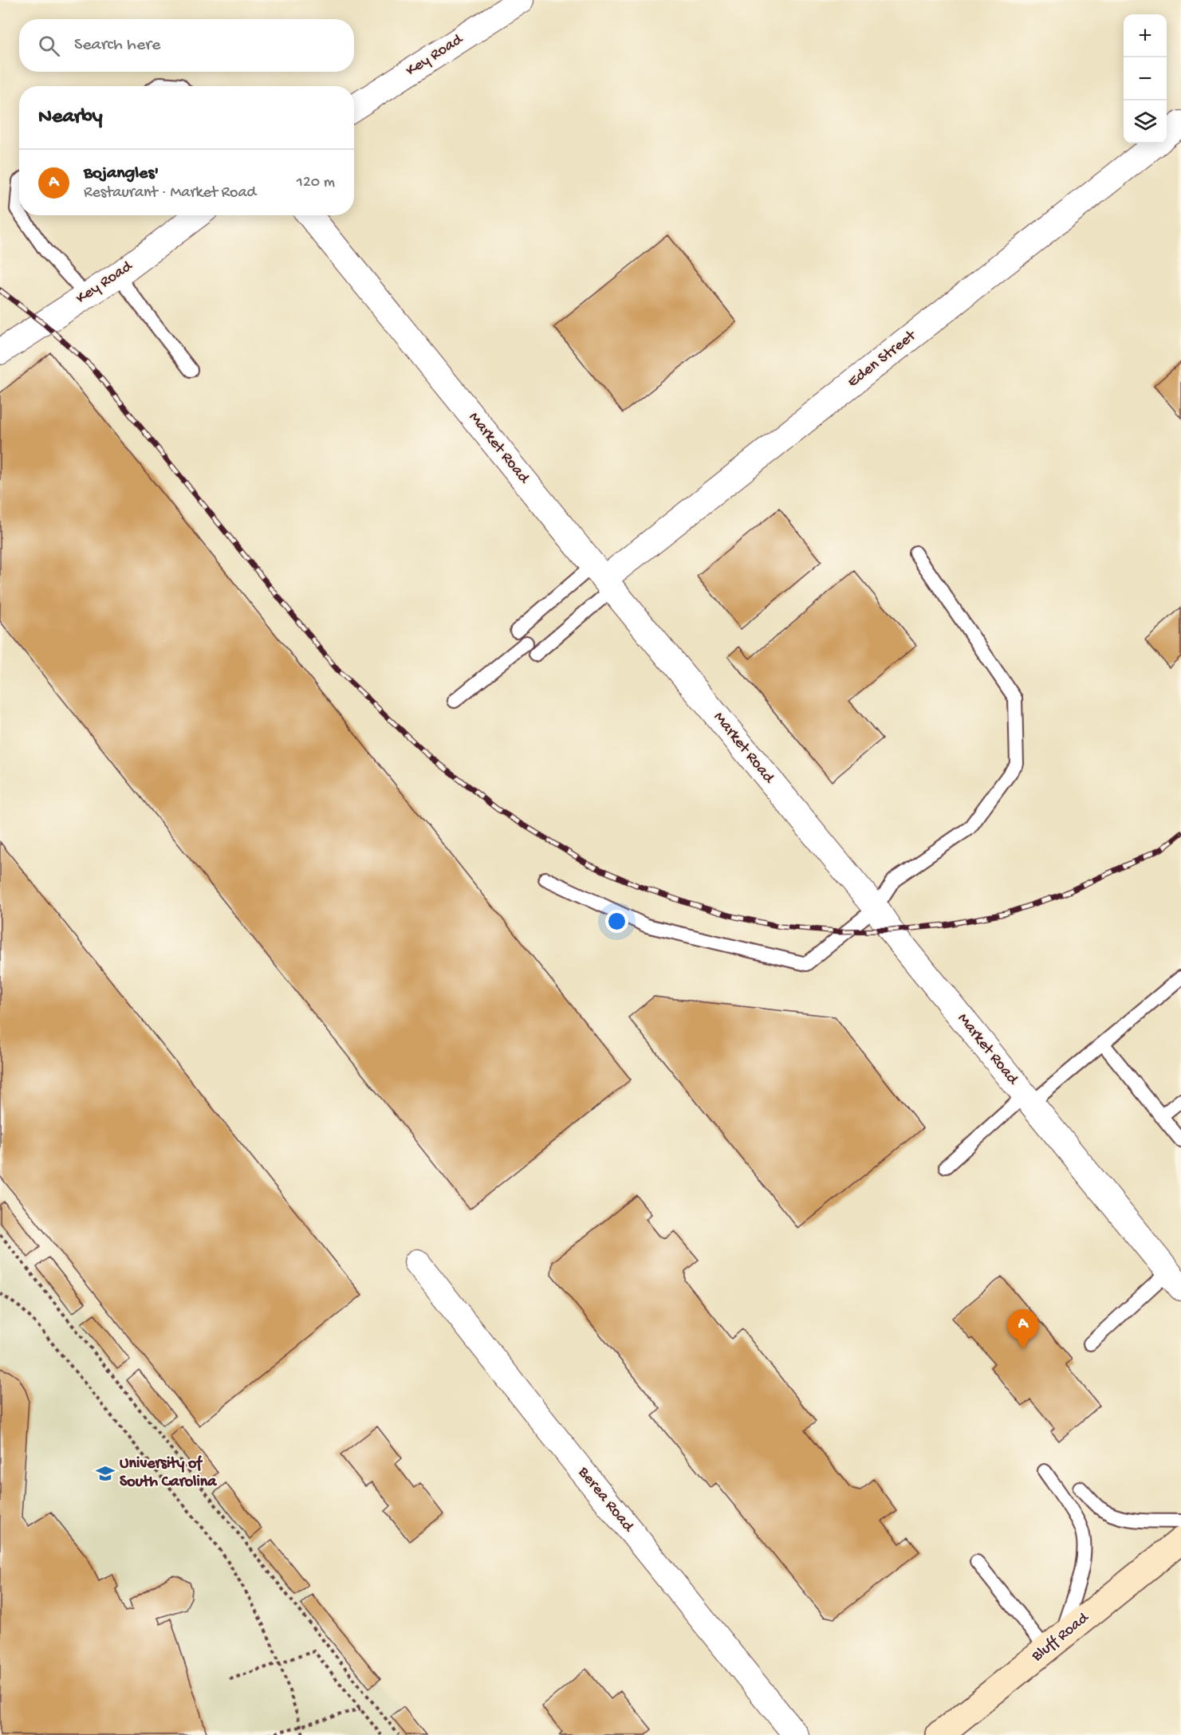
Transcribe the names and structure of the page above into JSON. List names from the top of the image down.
{
  "streets": {
    "main road": ["Bluff Road"],
    "street": [
      "Key Road",
      "Eden Street",
      "Market Road",
      "Berea Road"
    ]
  },
  "crossings": [
    ["Eden Street", "Market Road"]
  ],
  "places": {
    "school or university": ["University of South Carolina"]
  },
  "page": {
    "map_buttons": ["+", "−"],
    "search": "Search here",
    "heading": "Nearby",
    "list": [
      {
        "mark": "A",
        "name": "Bojangles'",
        "note": "Restaurant · Market Road",
        "value": "120 m"
      }
    ],
    "pins": "A"
  }
}
